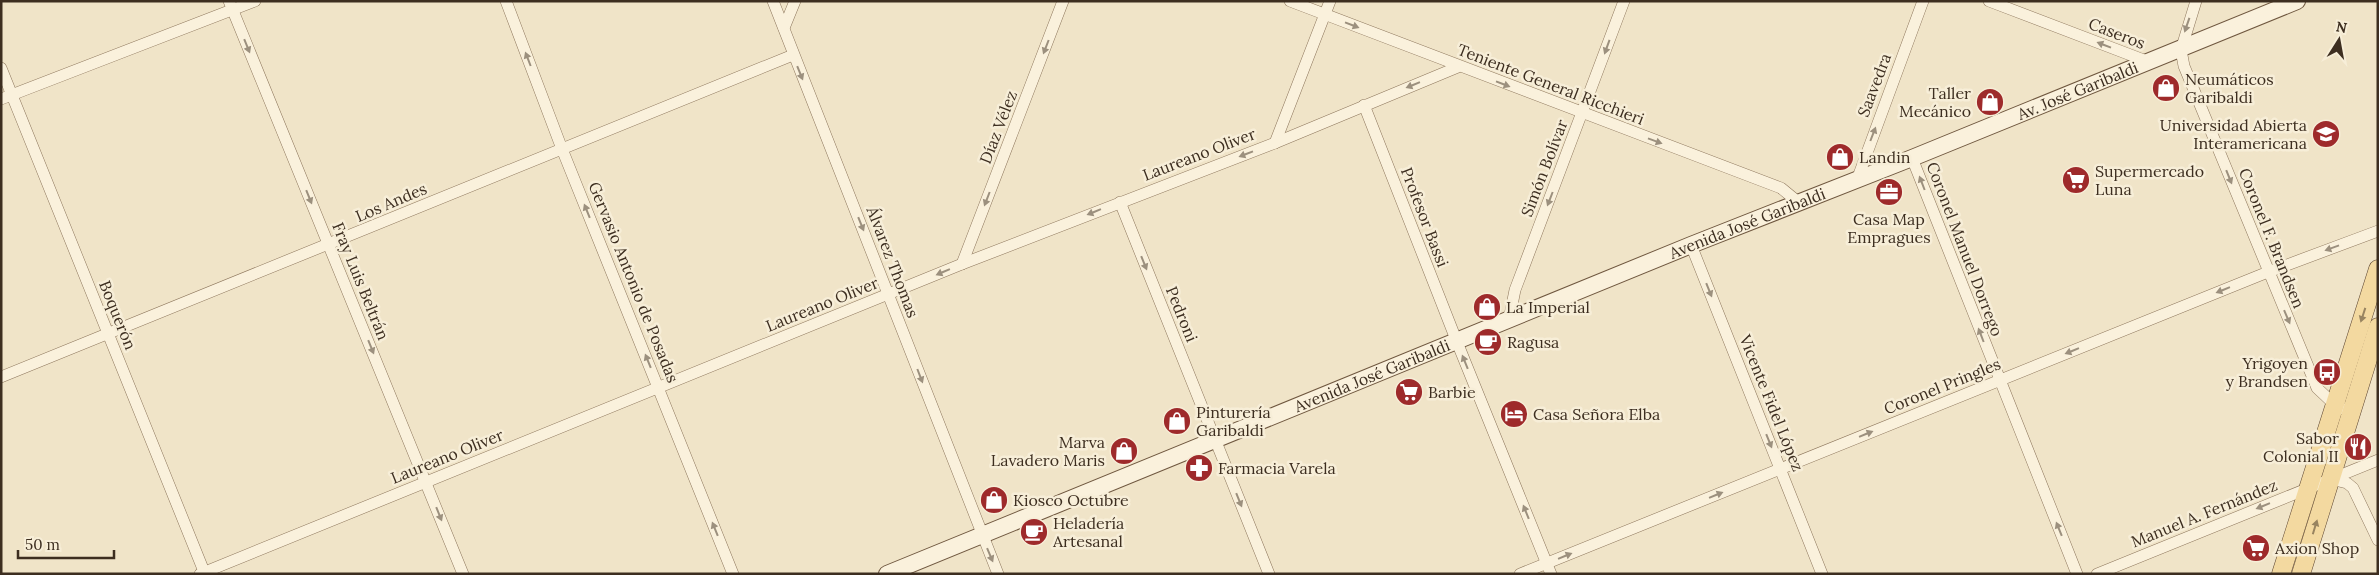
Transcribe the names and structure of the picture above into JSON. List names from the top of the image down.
{
  "streets": {
    "main road": ["Av. José Garibaldi", "Avenida José Garibaldi"],
    "street": [
      "Caseros",
      "Teniente General Ricchieri",
      "Saavedra",
      "Díaz Vélez",
      "Laureano Oliver",
      "Simón Bolívar",
      "Los Andes",
      "Profesor Bassi",
      "Coronel F. Brandsen",
      "Coronel Manuel Dorrego",
      "Álvarez Thomas",
      "Fray Luis Beltrán",
      "Gervasio Antonio de Posadas",
      "Pedroni",
      "Boquerón",
      "Coronel Pringles",
      "Vicente Fidel López",
      "Manuel A. Fernández"
    ]
  },
  "crossings": [
    ["Caseros", "Av. José Garibaldi"],
    ["Teniente General Ricchieri", "Laureano Oliver"],
    ["Teniente General Ricchieri", "Simón Bolívar"],
    ["Teniente General Ricchieri", "Avenida José Garibaldi"],
    ["Saavedra", "Av. José Garibaldi"],
    ["Saavedra", "Avenida José Garibaldi"],
    ["Av. José Garibaldi", "Avenida José Garibaldi"],
    ["Av. José Garibaldi", "Coronel F. Brandsen"],
    ["Av. José Garibaldi", "Coronel Manuel Dorrego"],
    ["Díaz Vélez", "Laureano Oliver"],
    ["Laureano Oliver", "Profesor Bassi"],
    ["Laureano Oliver", "Álvarez Thomas"],
    ["Laureano Oliver", "Fray Luis Beltrán"],
    ["Laureano Oliver", "Gervasio Antonio de Posadas"],
    ["Laureano Oliver", "Pedroni"],
    ["Laureano Oliver", "Boquerón"],
    ["Simón Bolívar", "Avenida José Garibaldi"],
    ["Los Andes", "Álvarez Thomas"],
    ["Los Andes", "Fray Luis Beltrán"],
    ["Los Andes", "Gervasio Antonio de Posadas"],
    ["Los Andes", "Boquerón"],
    ["Profesor Bassi", "Avenida José Garibaldi"],
    ["Profesor Bassi", "Coronel Pringles"],
    ["Avenida José Garibaldi", "Álvarez Thomas"],
    ["Avenida José Garibaldi", "Pedroni"],
    ["Avenida José Garibaldi", "Vicente Fidel López"],
    ["Coronel F. Brandsen", "Coronel Pringles"],
    ["Coronel Manuel Dorrego", "Coronel Pringles"],
    ["Coronel Pringles", "Vicente Fidel López"]
  ],
  "one_way": [
    "Caseros",
    "Teniente General Ricchieri",
    "Saavedra",
    "Díaz Vélez",
    "Laureano Oliver",
    "Simón Bolívar",
    "Profesor Bassi",
    "Coronel F. Brandsen",
    "Coronel Manuel Dorrego",
    "Álvarez Thomas",
    "Fray Luis Beltrán",
    "Gervasio Antonio de Posadas",
    "Pedroni",
    "Vicente Fidel López",
    "Manuel A. Fernández"
  ],
  "places": {
    "shop": [
      "Neumáticos Garibaldi",
      "Taller Mecánico",
      "Landin",
      "La Imperial",
      "Pinturería Garibaldi",
      "Marva Lavadero Maris",
      "Kiosco Octubre"
    ],
    "school or university": ["Universidad Abierta Interamericana"],
    "supermarket": ["Supermercado Luna", "Barbie", "Axion Shop"],
    "office": ["Casa Map Empragues"],
    "cafe": ["Ragusa", "Heladería Artesanal"],
    "bus stop": ["Yrigoyen y Brandsen"],
    "hotel": ["Casa Señora Elba"],
    "restaurant": ["Sabor Colonial II"],
    "pharmacy": ["Farmacia Varela"]
  },
  "scale_bar": "50 m",
  "north": "top"
}
